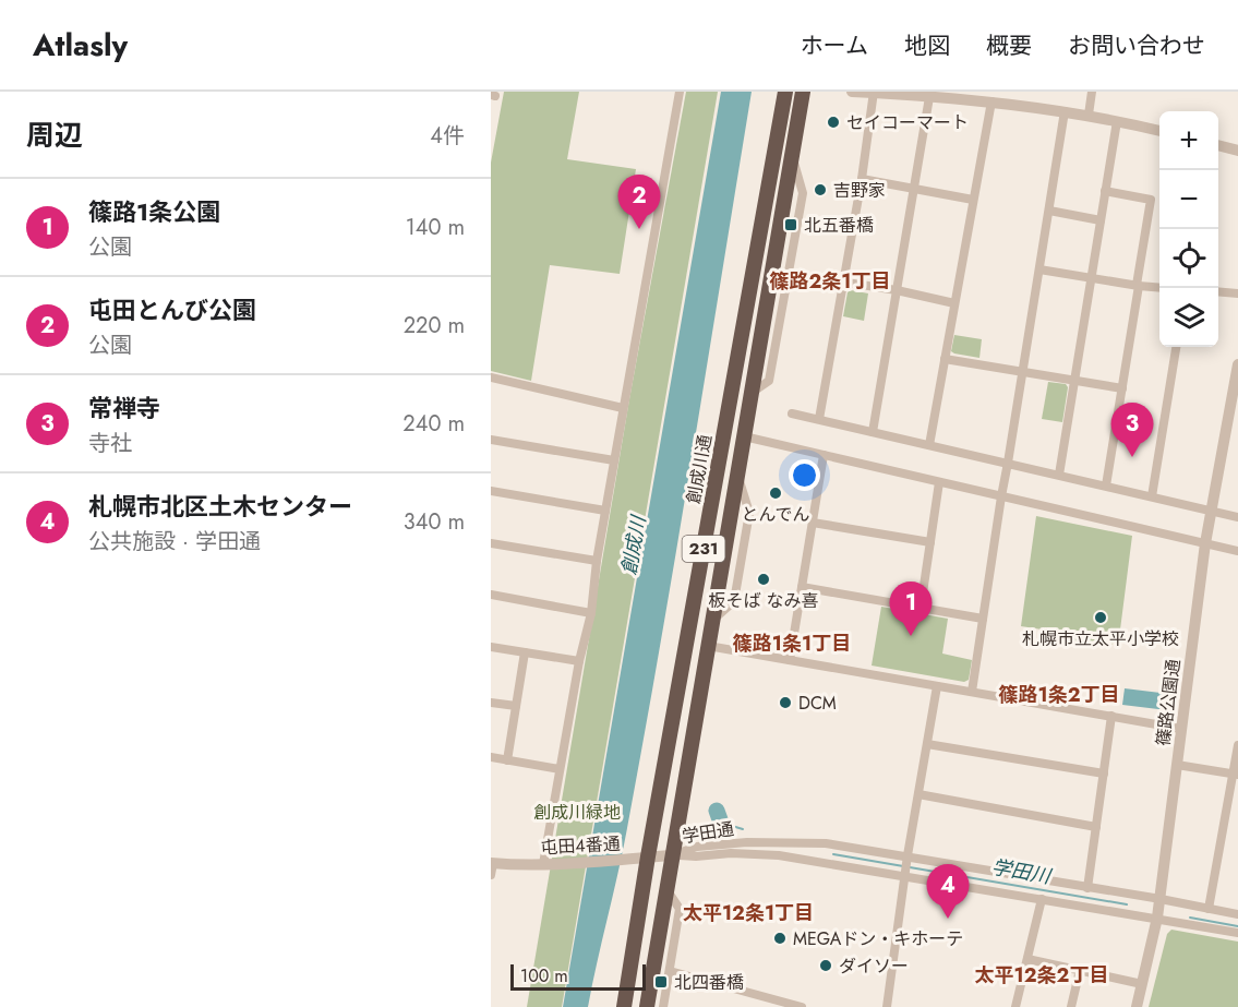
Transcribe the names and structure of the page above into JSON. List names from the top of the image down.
{
  "streets": {
    "highway": ["創成川通", "231"],
    "street": ["篠路公園通", "学田通", "屯田4番通"]
  },
  "crossings": [
    ["創成川通", "屯田4番通"],
    ["231", "学田通"],
    ["231", "屯田4番通"],
    ["篠路公園通", "学田通"],
    ["学田通", "屯田4番通"]
  ],
  "districts": [
    "篠路2条1丁目",
    "篠路1条1丁目",
    "篠路1条2丁目",
    "太平12条1丁目",
    "太平12条2丁目"
  ],
  "water": ["創成川", "学田川"],
  "parks": ["創成川緑地"],
  "places": {
    "other": [
      "セイコーマート",
      "吉野家",
      "とんでん",
      "板そば なみ喜",
      "札幌市立太平小学校",
      "DCM",
      "MEGAドン・キホーテ",
      "ダイソー"
    ],
    "transit": ["北五番橋", "北四番橋"]
  },
  "scale_bar": "100 m",
  "page": {
    "header": "Atlasly",
    "nav": [
      "ホーム",
      "地図",
      "概要",
      "お問い合わせ"
    ],
    "heading": ["周辺", "4件"],
    "map_buttons": ["+", "−"],
    "pins": [
      "2",
      "3",
      "1",
      "4"
    ],
    "list": [
      {
        "mark": "1",
        "name": "篠路1条公園",
        "note": "公園",
        "value": "140 m"
      },
      {
        "mark": "2",
        "name": "屯田とんび公園",
        "note": "公園",
        "value": "220 m"
      },
      {
        "mark": "3",
        "name": "常禅寺",
        "note": "寺社",
        "value": "240 m"
      },
      {
        "mark": "4",
        "name": "札幌市北区土木センター",
        "note": "公共施設 · 学田通",
        "value": "340 m"
      }
    ],
    "scale": "100 m"
  }
}
